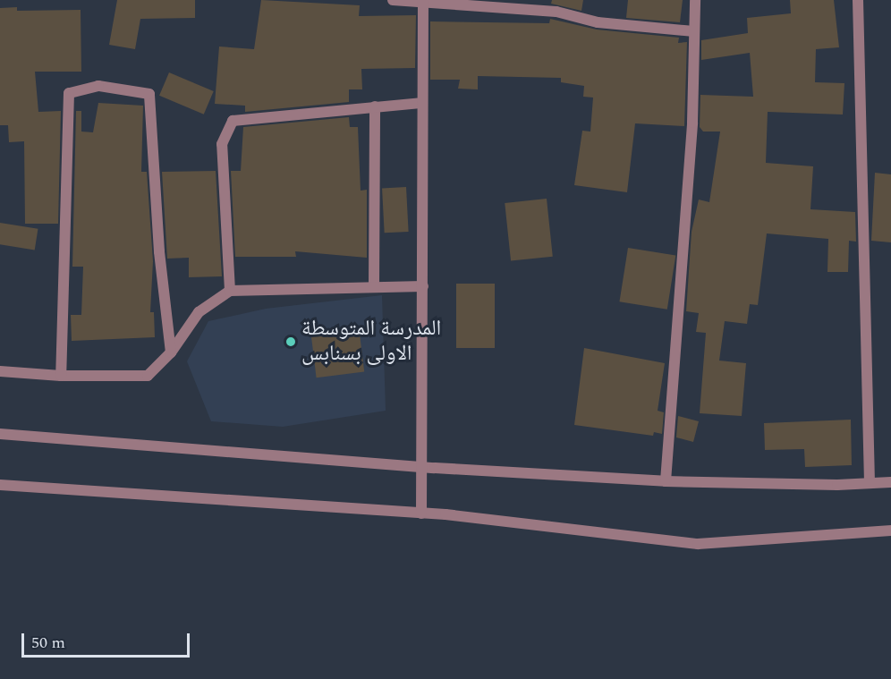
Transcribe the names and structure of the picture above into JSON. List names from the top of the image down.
{
  "places": ["المدرسة المتوسطة الاولى بسنابس"],
  "scale_bar": "50 m"
}
